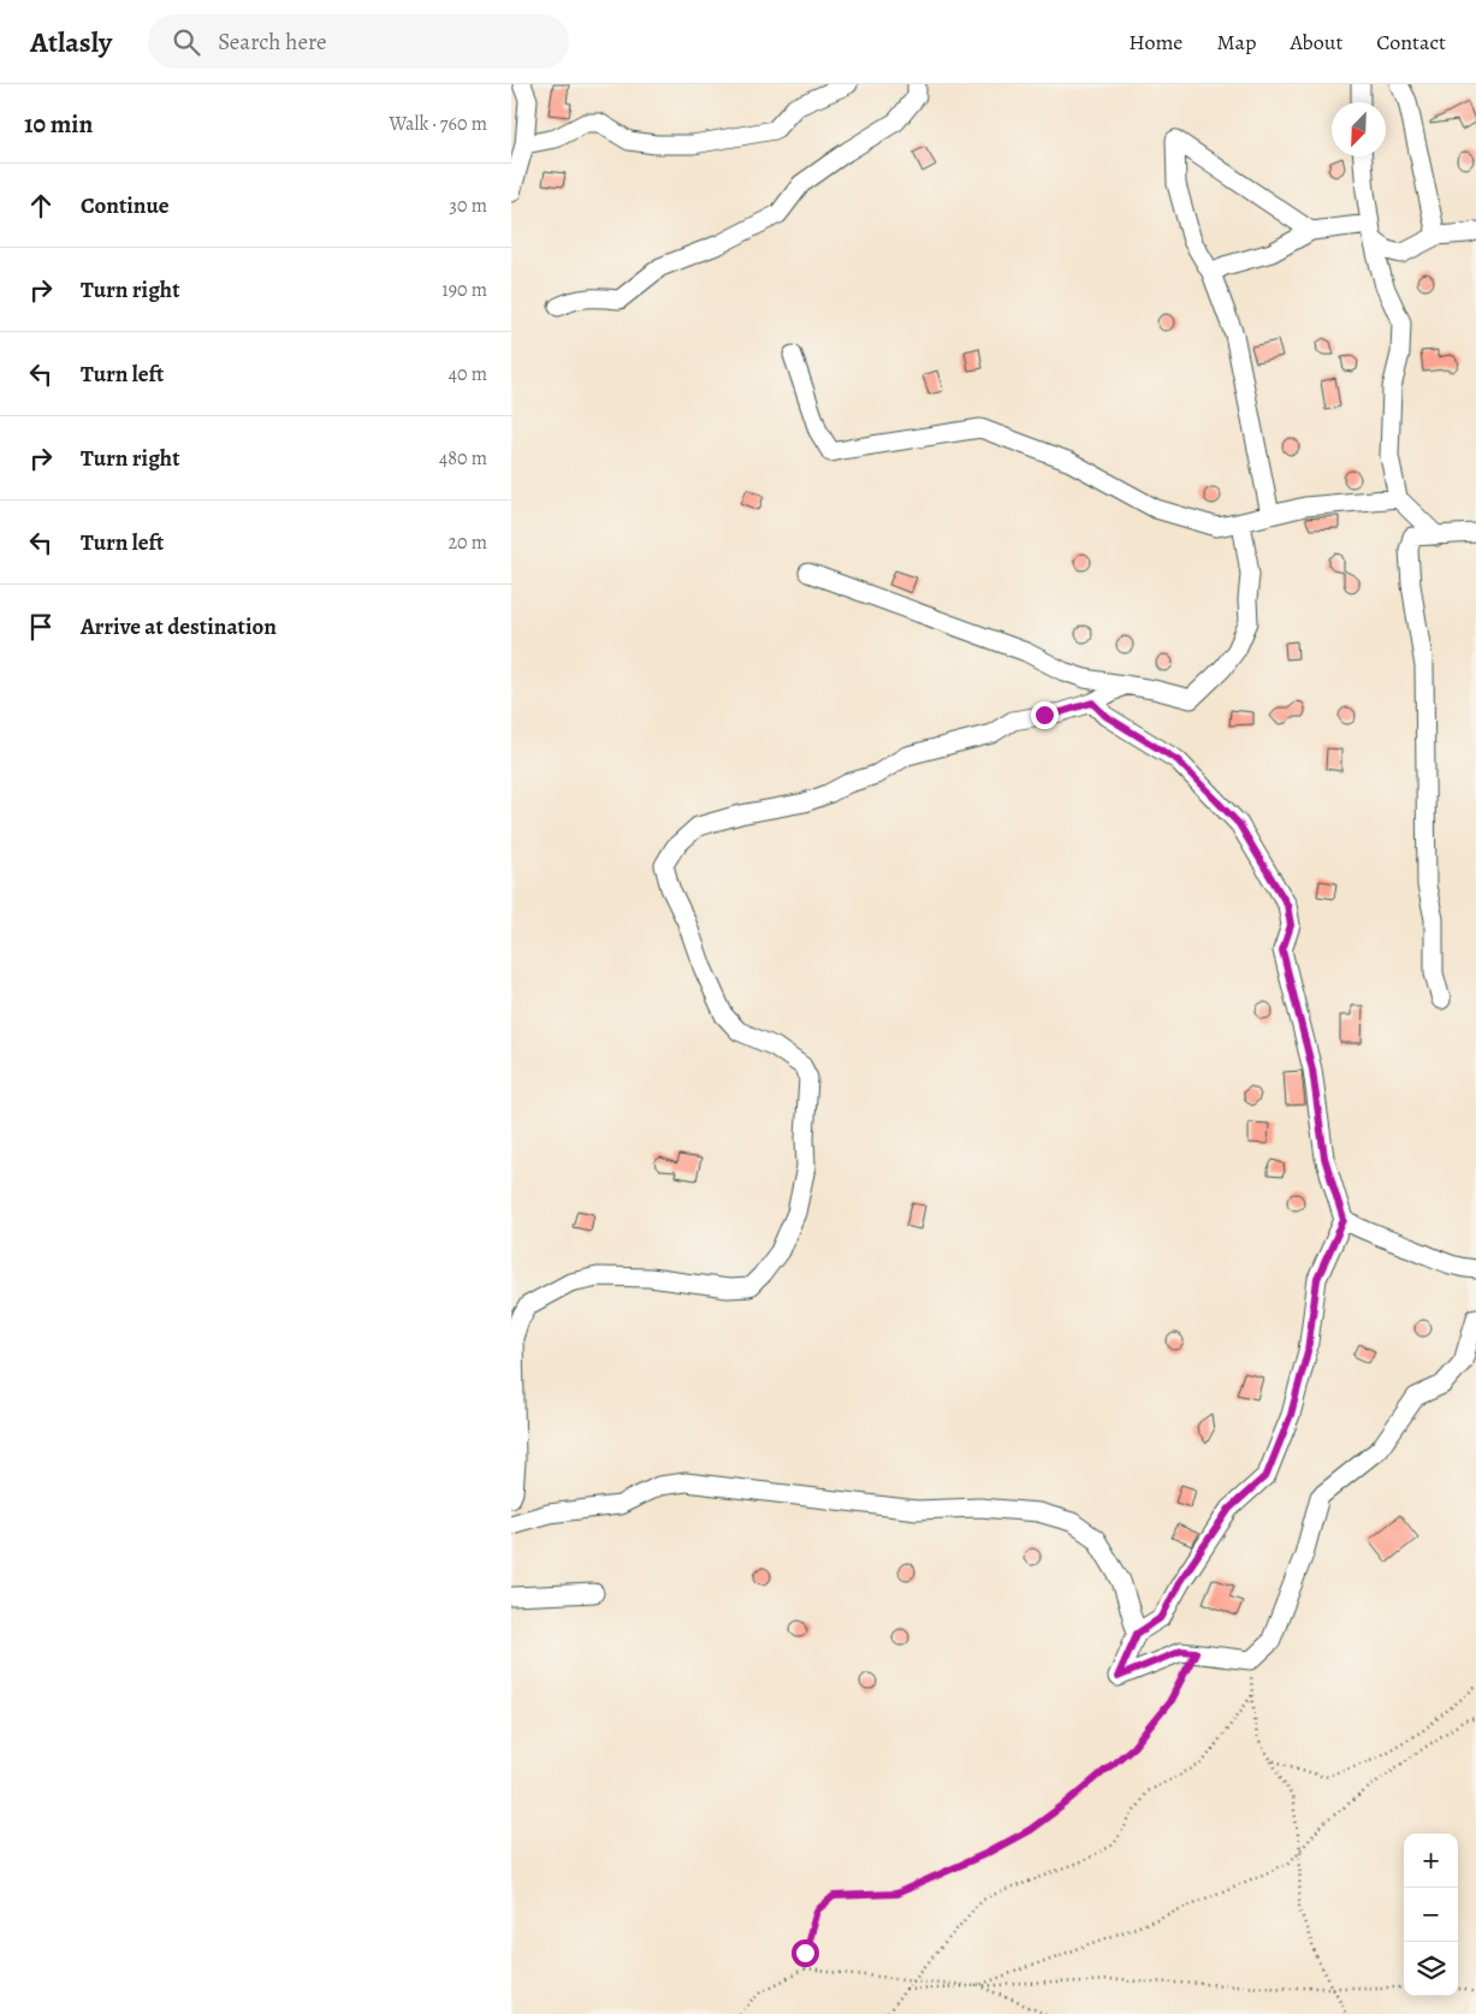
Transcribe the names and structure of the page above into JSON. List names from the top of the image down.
{
  "north": "bottom left",
  "page": {
    "header": "Atlasly",
    "search": "Search here",
    "nav": [
      "Home",
      "Map",
      "About",
      "Contact"
    ],
    "heading": ["10 min", "Walk · 760 m"],
    "list": [
      ["Continue", "30 m"],
      ["Turn right", "190 m"],
      ["Turn left", "40 m"],
      ["Turn right", "480 m"],
      ["Turn left", "20 m"],
      "Arrive at destination"
    ],
    "map_buttons": ["+", "−"]
  }
}
